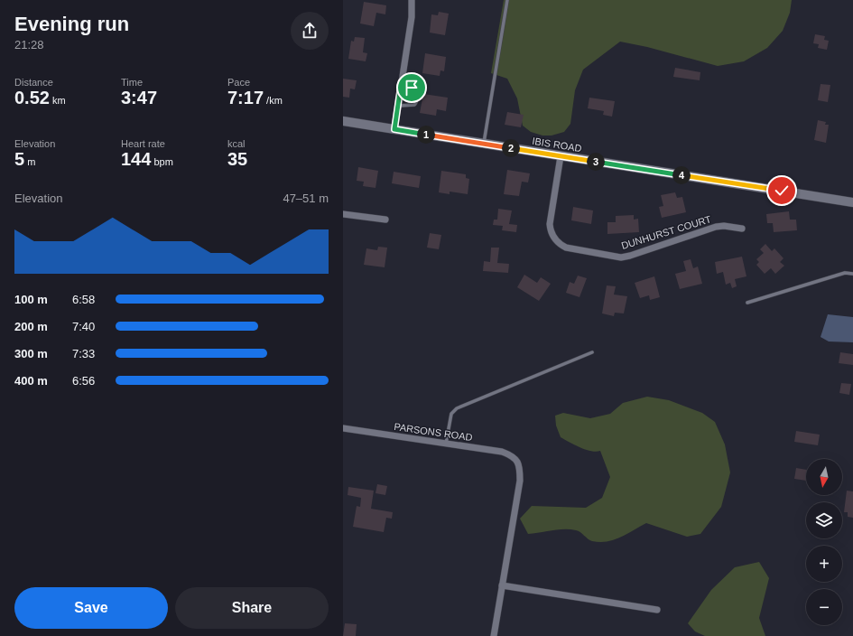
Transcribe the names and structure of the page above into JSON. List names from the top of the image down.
{
  "streets": {
    "street": ["IBIS ROAD", "DUNHURST COURT", "PARSONS ROAD"]
  },
  "crossings": [
    ["IBIS ROAD", "DUNHURST COURT"]
  ],
  "north": "bottom",
  "page": {
    "heading": ["Evening run", "21:28"],
    "stats": [
      ["Distance", "0.52 km"],
      ["Time", "3:47"],
      ["Pace", "7:17 /km"],
      ["Elevation", "5 m"],
      ["Heart rate", "144 bpm"],
      ["kcal", "35"]
    ],
    "pins": [
      "1",
      "2",
      "3",
      "4"
    ],
    "chart": ["Elevation", "47–51 m"],
    "list": [
      {
        "name": "100 m",
        "note": "6:58"
      },
      {
        "name": "200 m",
        "note": "7:40"
      },
      {
        "name": "300 m",
        "note": "7:33"
      },
      {
        "name": "400 m",
        "note": "6:56"
      }
    ],
    "map_buttons": ["+", "−"],
    "buttons": ["Save", "Share"]
  }
}
